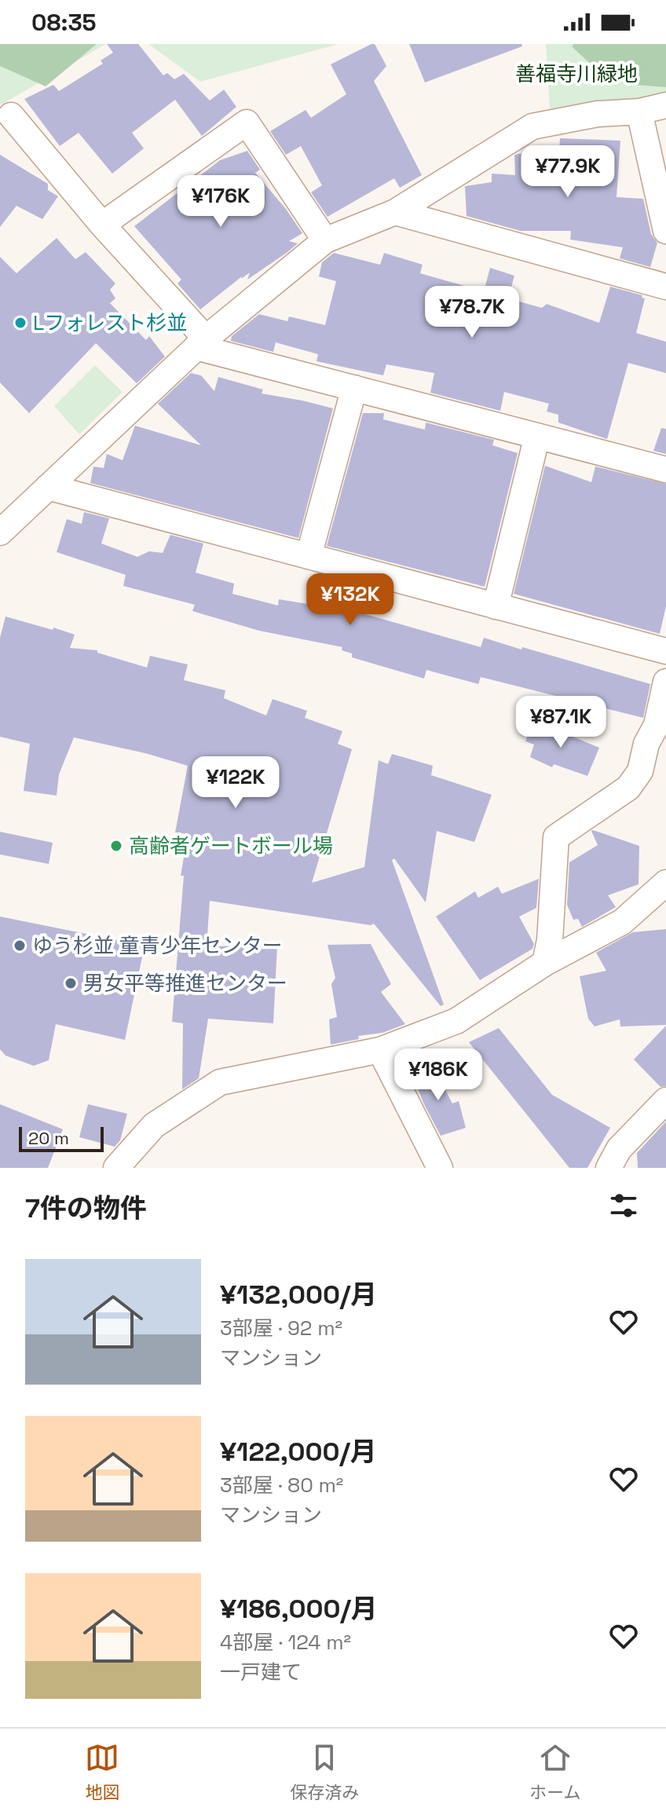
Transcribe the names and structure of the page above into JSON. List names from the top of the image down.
{
  "parks": ["善福寺川緑地"],
  "places": [
    "Lフォレスト杉並",
    "高齢者ゲートボール場",
    "ゆう杉並 童青少年センター",
    "男女平等推進センター"
  ],
  "scale_bar": "20 m",
  "page": {
    "status": "08:35",
    "price": [
      "¥77.9K",
      "¥176K",
      "¥78.7K",
      "¥132K",
      "¥87.1K",
      "¥122K",
      "¥186K"
    ],
    "scale": "20 m",
    "heading": "7件の物件",
    "list": [
      {
        "name": "¥132,000/月",
        "note": "3部屋 · 92 m² · マンション"
      },
      {
        "name": "¥122,000/月",
        "note": "3部屋 · 80 m² · マンション"
      },
      {
        "name": "¥186,000/月",
        "note": "4部屋 · 124 m² · 一戸建て"
      }
    ],
    "tabs": ["地図", "保存済み", "ホーム"]
  }
}
